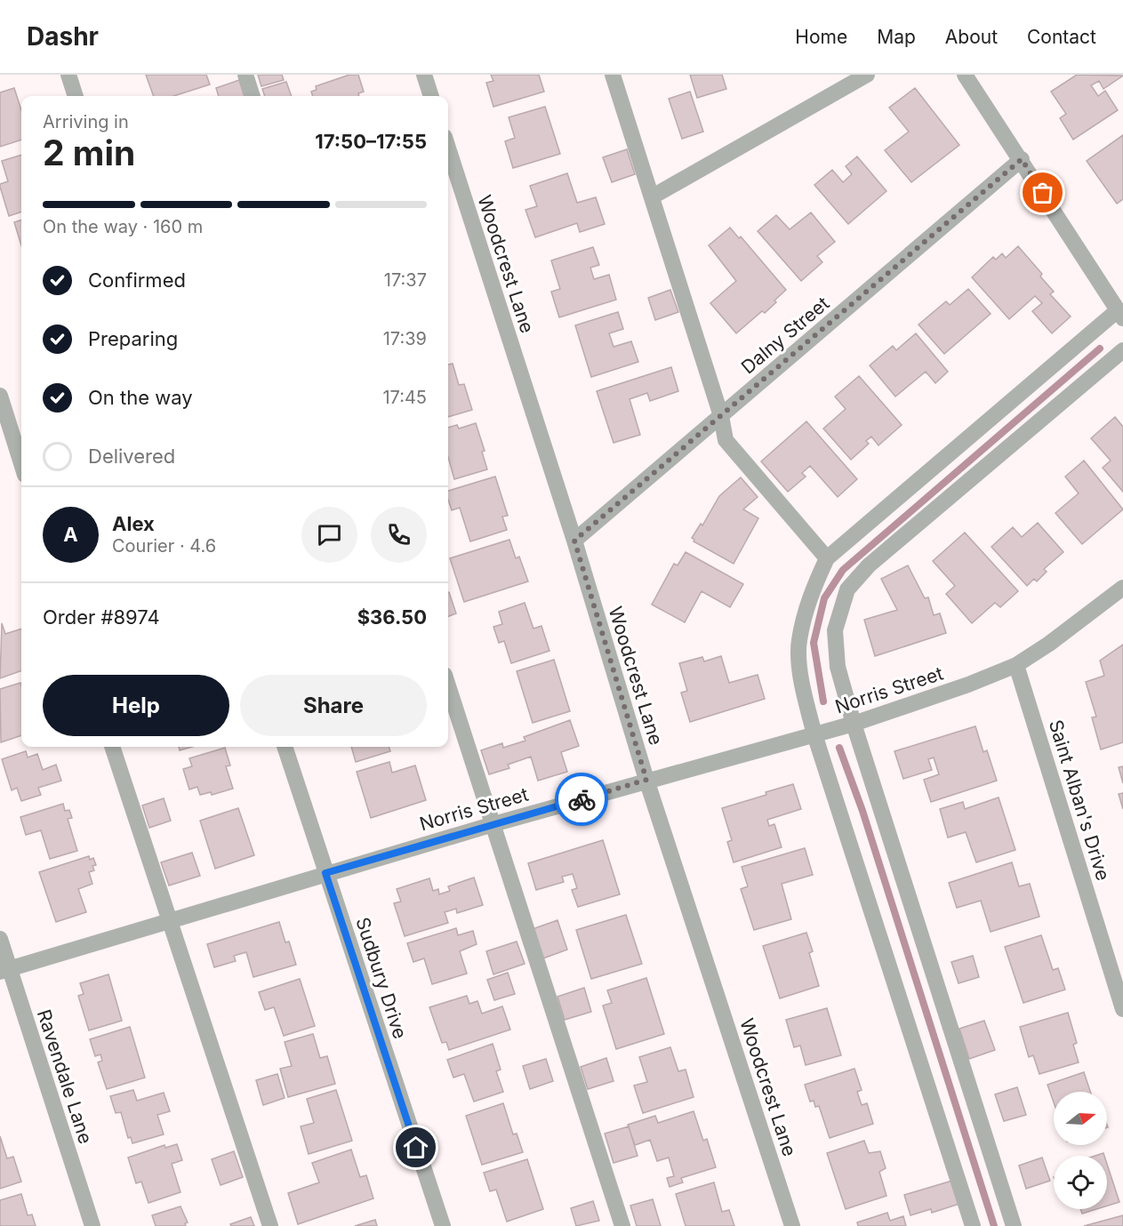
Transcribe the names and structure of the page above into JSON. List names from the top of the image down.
{
  "streets": {
    "street": [
      "Woodcrest Lane",
      "Dalny Street",
      "Norris Street",
      "Saint Alban's Drive",
      "Sudbury Drive",
      "Ravendale Lane"
    ]
  },
  "crossings": [
    ["Woodcrest Lane", "Dalny Street"],
    ["Woodcrest Lane", "Norris Street"],
    ["Norris Street", "Saint Alban's Drive"],
    ["Norris Street", "Sudbury Drive"],
    ["Norris Street", "Ravendale Lane"]
  ],
  "north": "right",
  "page": {
    "header": "Dashr",
    "nav": [
      "Home",
      "Map",
      "About",
      "Contact"
    ],
    "heading": ["2 min", "Arriving in", "17:50–17:55"],
    "panel": [
      "Alex",
      "Courier · 4.6",
      "Order #8974",
      "$36.50"
    ],
    "bar": "On the way · 160 m",
    "list": [
      ["Confirmed", "17:37"],
      ["Preparing", "17:39"],
      ["On the way", "17:45"],
      "Delivered"
    ],
    "round": "A",
    "buttons": ["Help", "Share"]
  }
}
